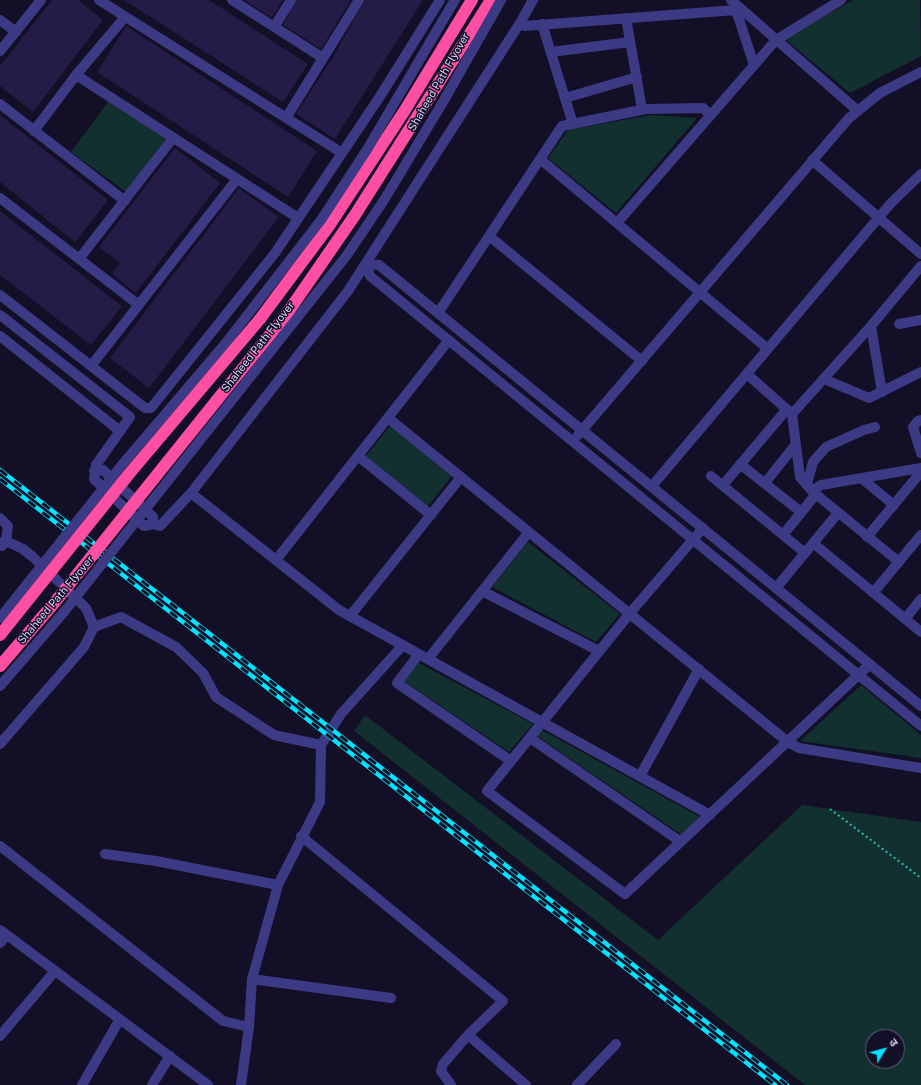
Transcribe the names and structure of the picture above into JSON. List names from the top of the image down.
{
  "streets": {
    "highway": ["Shaheed Path Flyover"]
  },
  "north": "top right"
}
